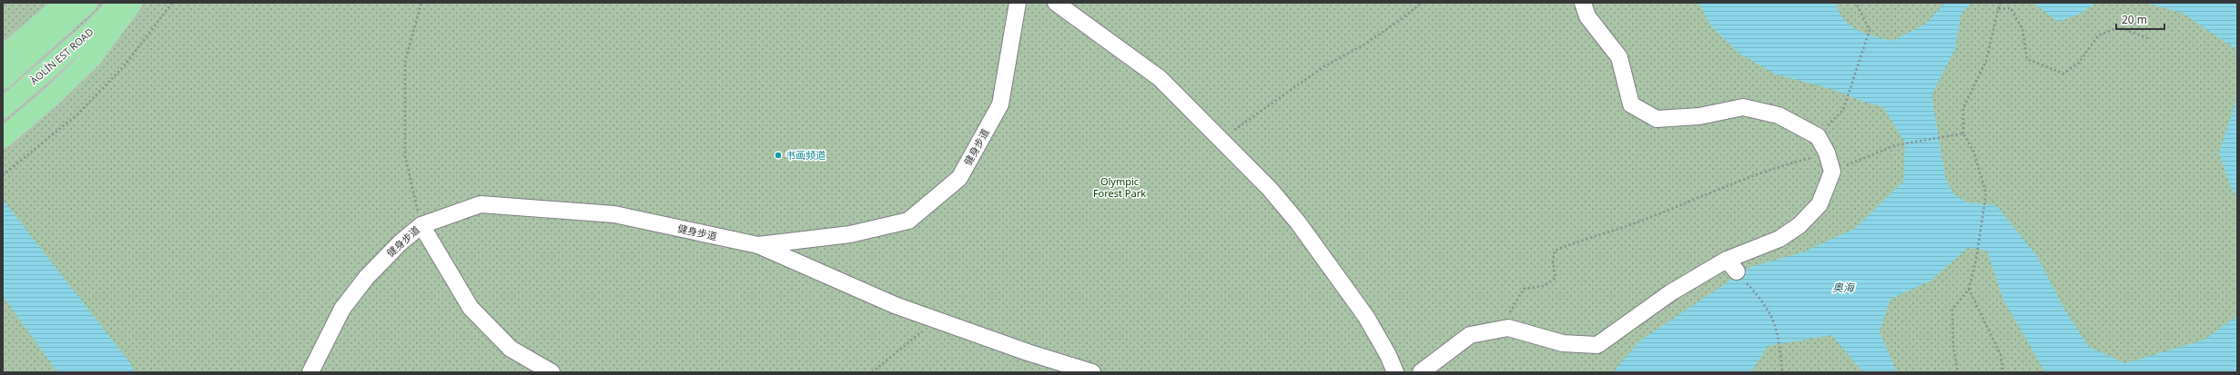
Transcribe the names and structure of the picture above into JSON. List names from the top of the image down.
{
  "streets": {
    "main road": ["ÀOLÍN EST ROAD"],
    "street": ["健身步道"]
  },
  "water": ["奥海"],
  "parks": ["Olympic Forest Park"],
  "places": ["书画频道"],
  "scale_bar": "20 m"
}
